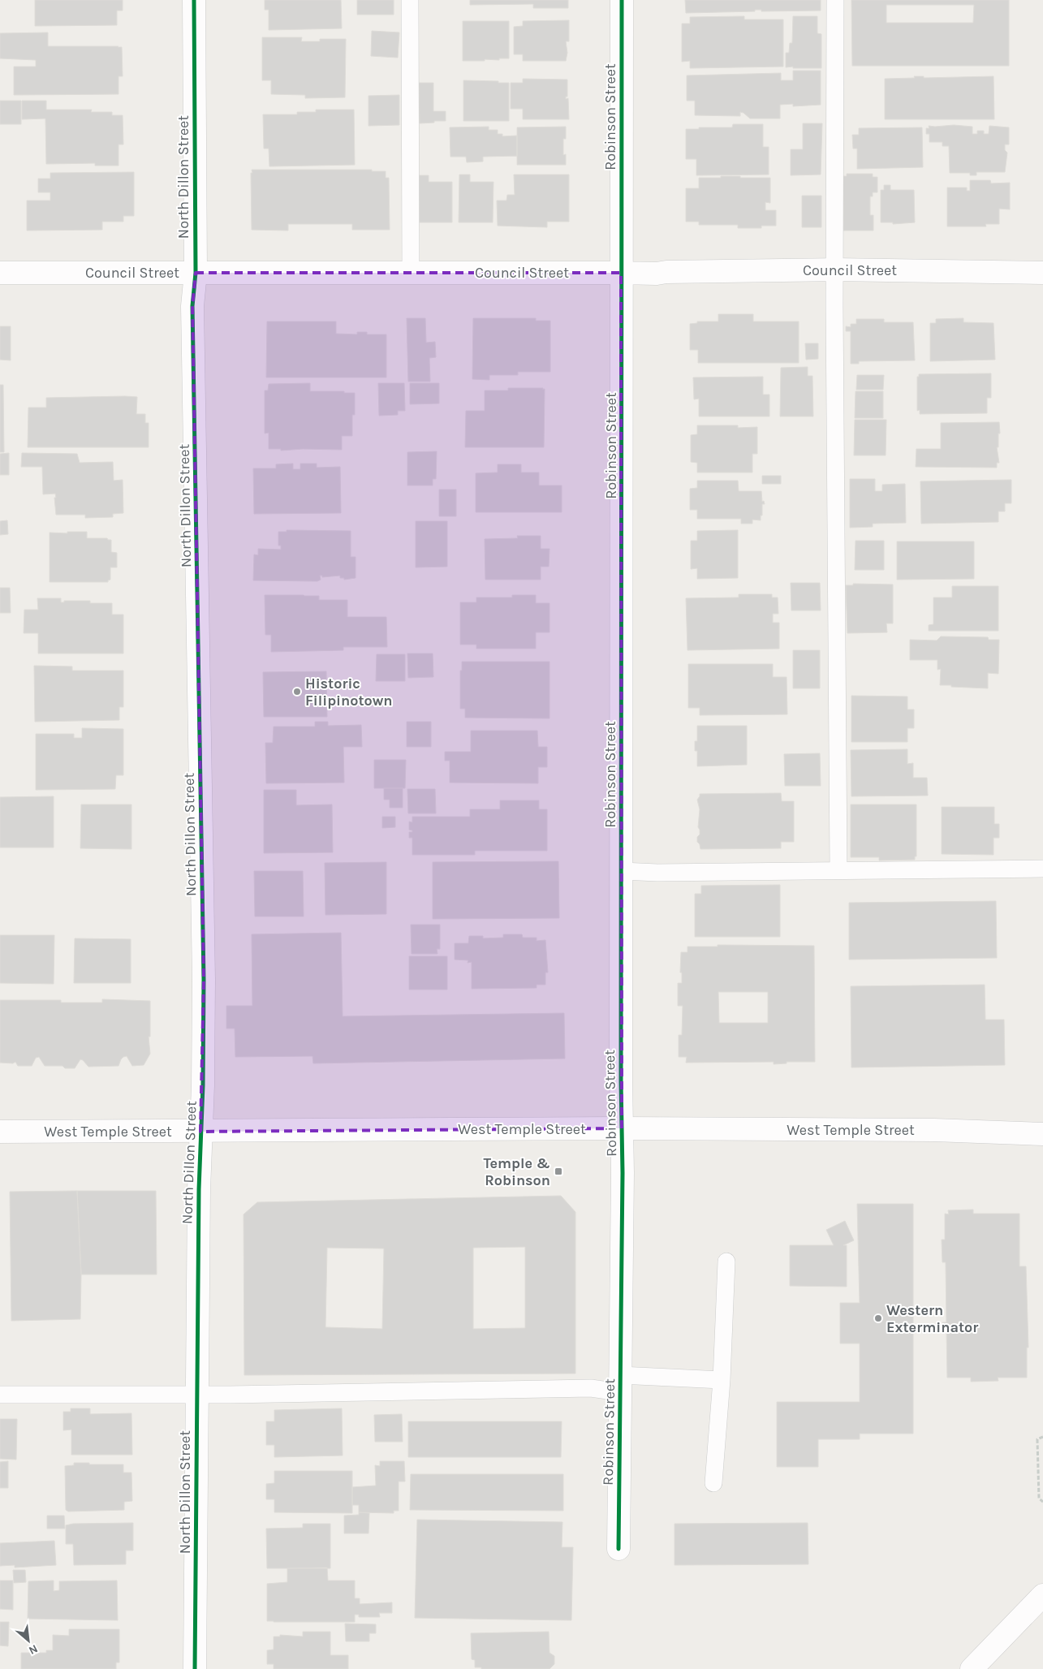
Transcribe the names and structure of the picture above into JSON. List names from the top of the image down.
{
  "streets": {
    "street": [
      "Robinson Street",
      "North Dillon Street",
      "Council Street",
      "West Temple Street"
    ]
  },
  "crossings": [
    ["Robinson Street", "Council Street"],
    ["Robinson Street", "West Temple Street"],
    ["North Dillon Street", "Council Street"],
    ["North Dillon Street", "West Temple Street"]
  ],
  "places": {
    "other": ["Historic Filipinotown", "Western Exterminator"],
    "transit": ["Temple & Robinson"]
  },
  "north": "bottom right"
}
